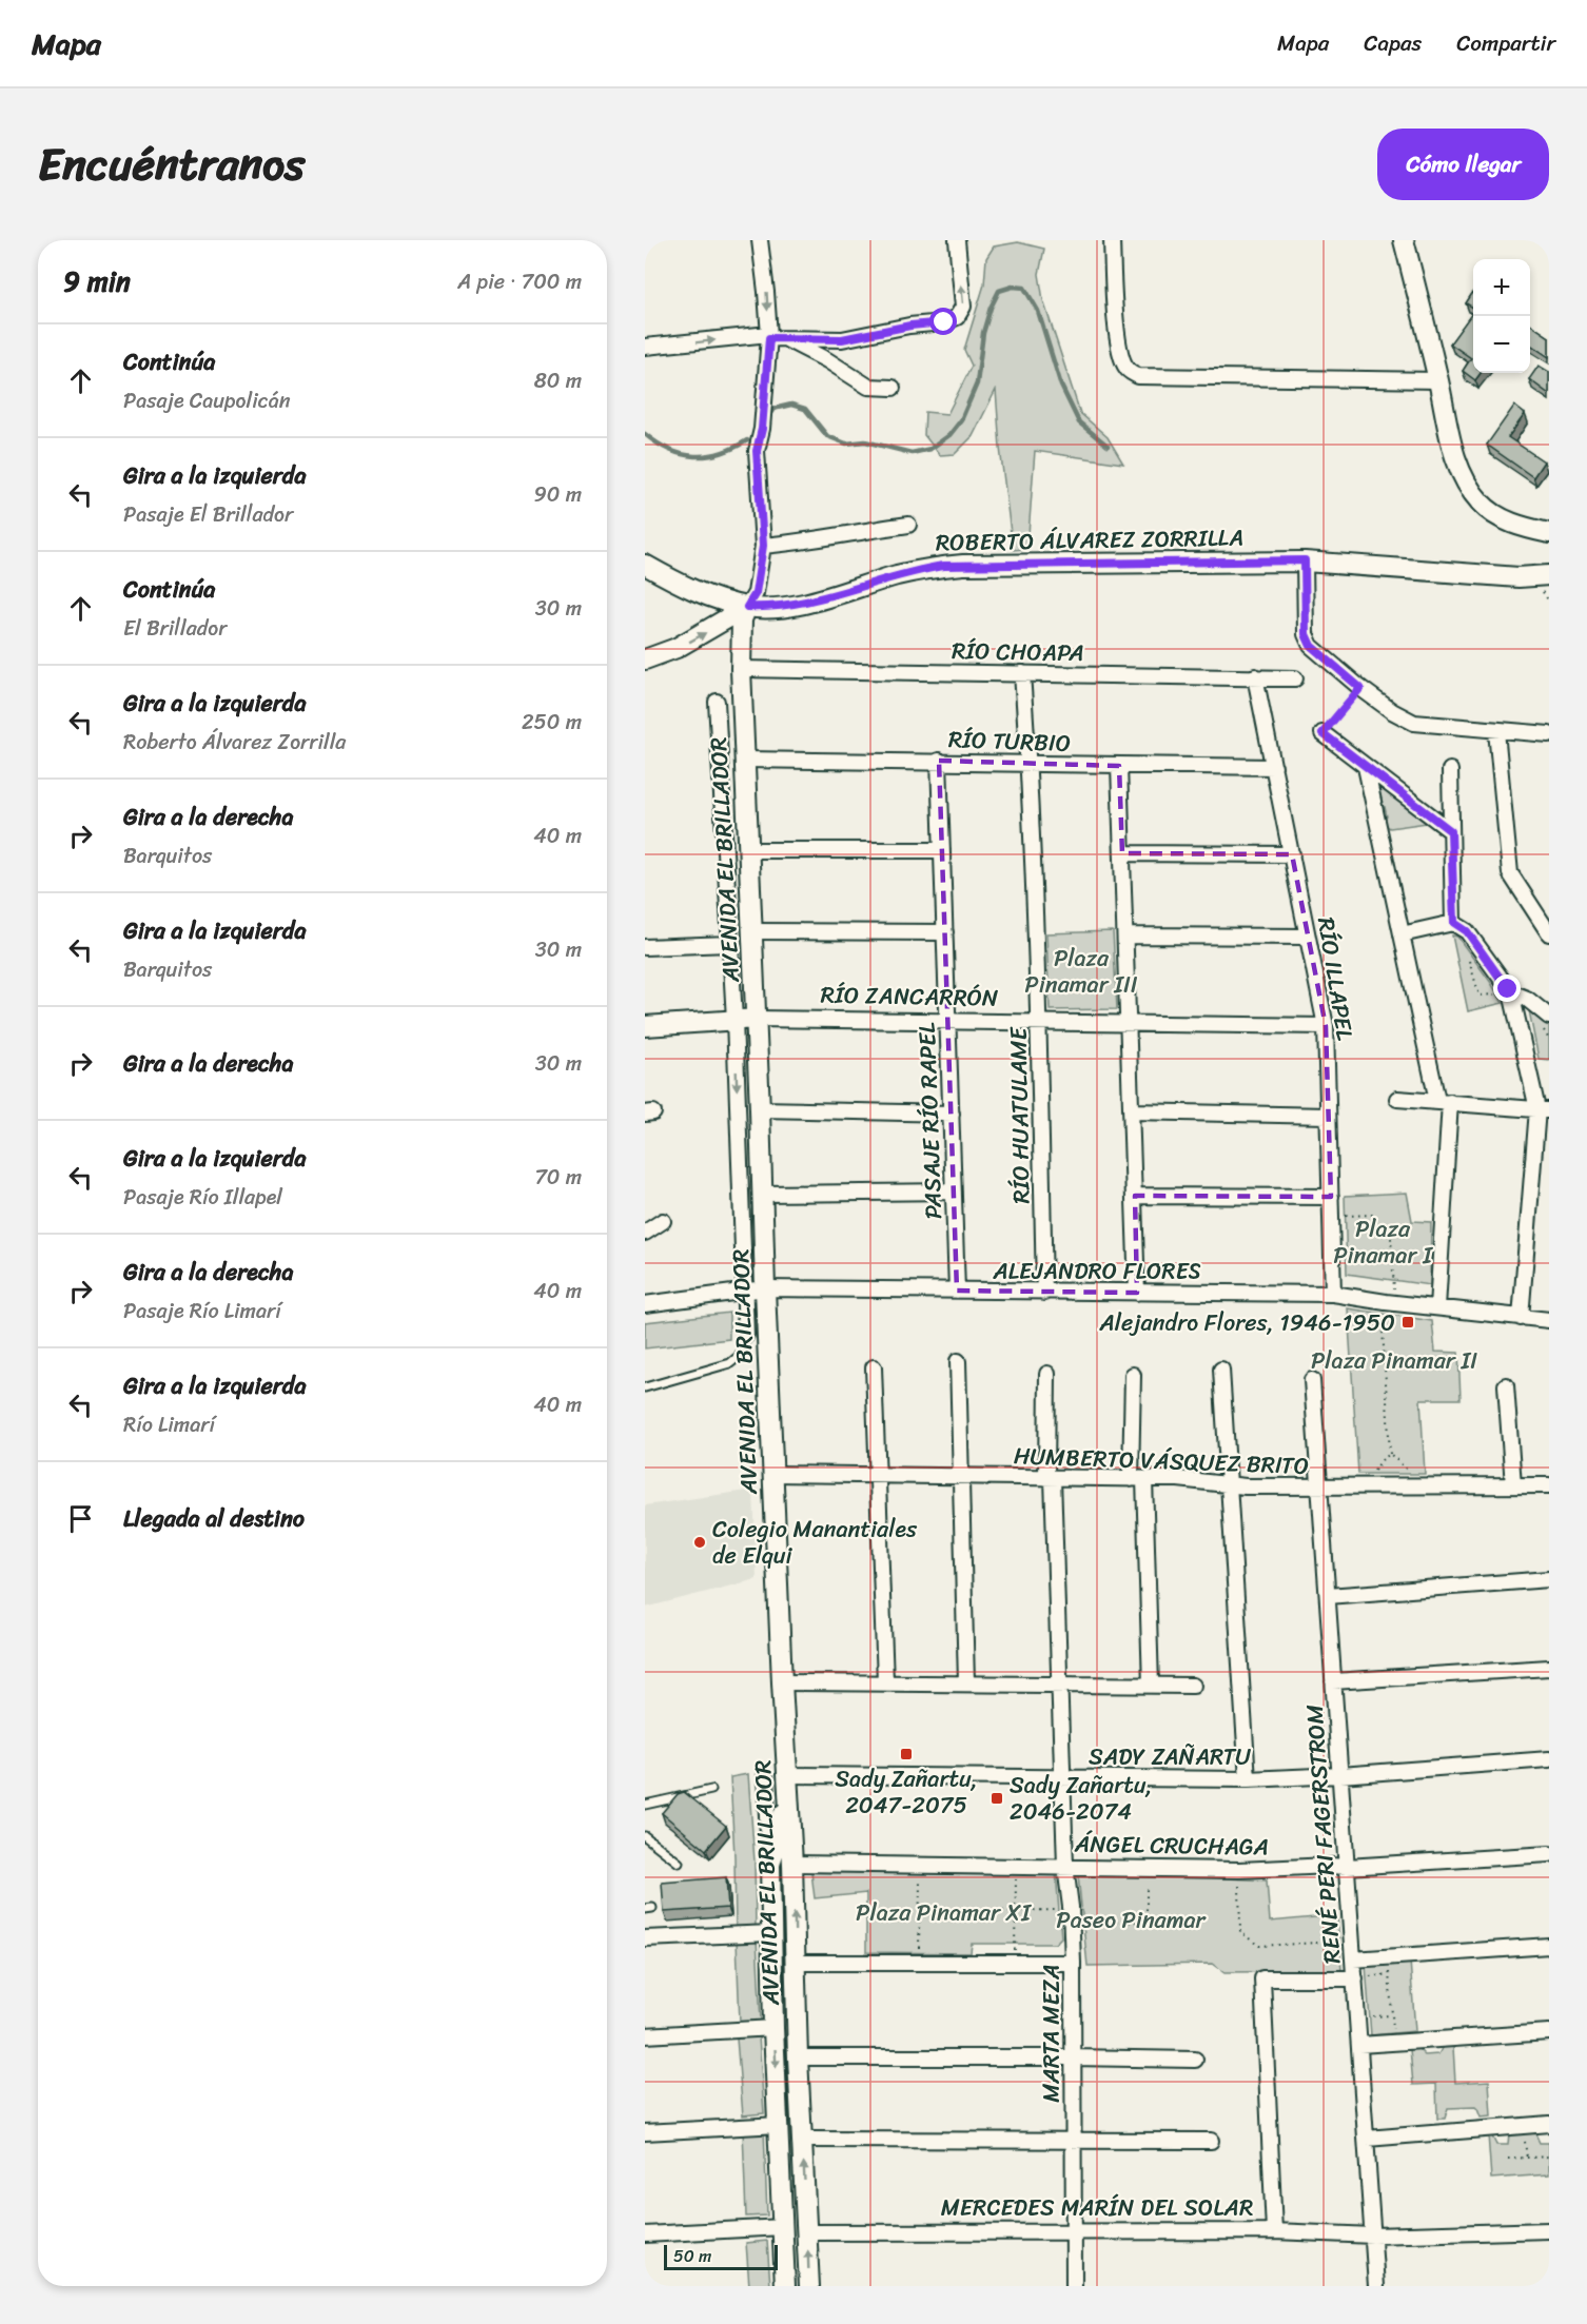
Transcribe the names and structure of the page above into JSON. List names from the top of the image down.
{
  "streets": {
    "street": [
      "ROBERTO ÁLVAREZ ZORRILLA",
      "RÍO CHOAPA",
      "RÍO TURBIO",
      "AVENIDA EL BRILLADOR",
      "RÍO ILLAPEL",
      "RÍO ZANCARRÓN",
      "RÍO HUATULAME",
      "PASAJE RÍO RAPEL",
      "ALEJANDRO FLORES",
      "HUMBERTO VÁSQUEZ BRITO",
      "SADY ZAÑARTU",
      "RENÉ PERI FAGERSTROM",
      "ÁNGEL CRUCHAGA",
      "MARTA MEZA",
      "MERCEDES MARÍN DEL SOLAR"
    ]
  },
  "crossings": [
    ["ROBERTO ÁLVAREZ ZORRILLA", "AVENIDA EL BRILLADOR"],
    ["RÍO CHOAPA", "AVENIDA EL BRILLADOR"],
    ["RÍO CHOAPA", "RÍO ILLAPEL"],
    ["RÍO CHOAPA", "RÍO HUATULAME"],
    ["RÍO TURBIO", "AVENIDA EL BRILLADOR"],
    ["RÍO TURBIO", "RÍO ILLAPEL"],
    ["RÍO TURBIO", "RÍO HUATULAME"],
    ["RÍO TURBIO", "PASAJE RÍO RAPEL"],
    ["AVENIDA EL BRILLADOR", "RÍO ZANCARRÓN"],
    ["AVENIDA EL BRILLADOR", "ALEJANDRO FLORES"],
    ["AVENIDA EL BRILLADOR", "HUMBERTO VÁSQUEZ BRITO"],
    ["AVENIDA EL BRILLADOR", "SADY ZAÑARTU"],
    ["AVENIDA EL BRILLADOR", "ÁNGEL CRUCHAGA"],
    ["AVENIDA EL BRILLADOR", "MERCEDES MARÍN DEL SOLAR"],
    ["RÍO ILLAPEL", "RÍO ZANCARRÓN"],
    ["RÍO ILLAPEL", "ALEJANDRO FLORES"],
    ["RÍO ZANCARRÓN", "RÍO HUATULAME"],
    ["RÍO ZANCARRÓN", "PASAJE RÍO RAPEL"],
    ["RÍO HUATULAME", "ALEJANDRO FLORES"],
    ["PASAJE RÍO RAPEL", "ALEJANDRO FLORES"],
    ["HUMBERTO VÁSQUEZ BRITO", "RENÉ PERI FAGERSTROM"],
    ["HUMBERTO VÁSQUEZ BRITO", "MARTA MEZA"],
    ["SADY ZAÑARTU", "RENÉ PERI FAGERSTROM"],
    ["SADY ZAÑARTU", "MARTA MEZA"],
    ["RENÉ PERI FAGERSTROM", "ÁNGEL CRUCHAGA"],
    ["RENÉ PERI FAGERSTROM", "MERCEDES MARÍN DEL SOLAR"],
    ["ÁNGEL CRUCHAGA", "MARTA MEZA"],
    ["MARTA MEZA", "MERCEDES MARÍN DEL SOLAR"]
  ],
  "parks": [
    "Plaza Pinamar III",
    "Plaza Pinamar I",
    "Plaza Pinamar II",
    "Plaza Pinamar XI",
    "Paseo Pinamar"
  ],
  "places": {
    "transit": ["Alejandro Flores, 1946-1950", "Sady Zañartu, 2047-2075", "Sady Zañartu, 2046-2074"],
    "other": ["Colegio Manantiales de Elqui"]
  },
  "scale_bar": "50 m",
  "page": {
    "header": "Mapa",
    "nav": ["Mapa", "Capas", "Compartir"],
    "title": "Encuéntranos",
    "buttons": "Cómo llegar",
    "heading": ["9 min", "A pie · 700 m"],
    "map_buttons": ["+", "−"],
    "list": [
      ["Continúa", "Pasaje Caupolicán", "80 m"],
      ["Gira a la izquierda", "Pasaje El Brillador", "90 m"],
      ["Continúa", "El Brillador", "30 m"],
      ["Gira a la izquierda", "Roberto Álvarez Zorrilla", "250 m"],
      ["Gira a la derecha", "Barquitos", "40 m"],
      ["Gira a la izquierda", "Barquitos", "30 m"],
      ["Gira a la derecha", "30 m"],
      ["Gira a la izquierda", "Pasaje Río Illapel", "70 m"],
      ["Gira a la derecha", "Pasaje Río Limarí", "40 m"],
      ["Gira a la izquierda", "Río Limarí", "40 m"],
      "Llegada al destino"
    ],
    "scale": "50 m"
  }
}
